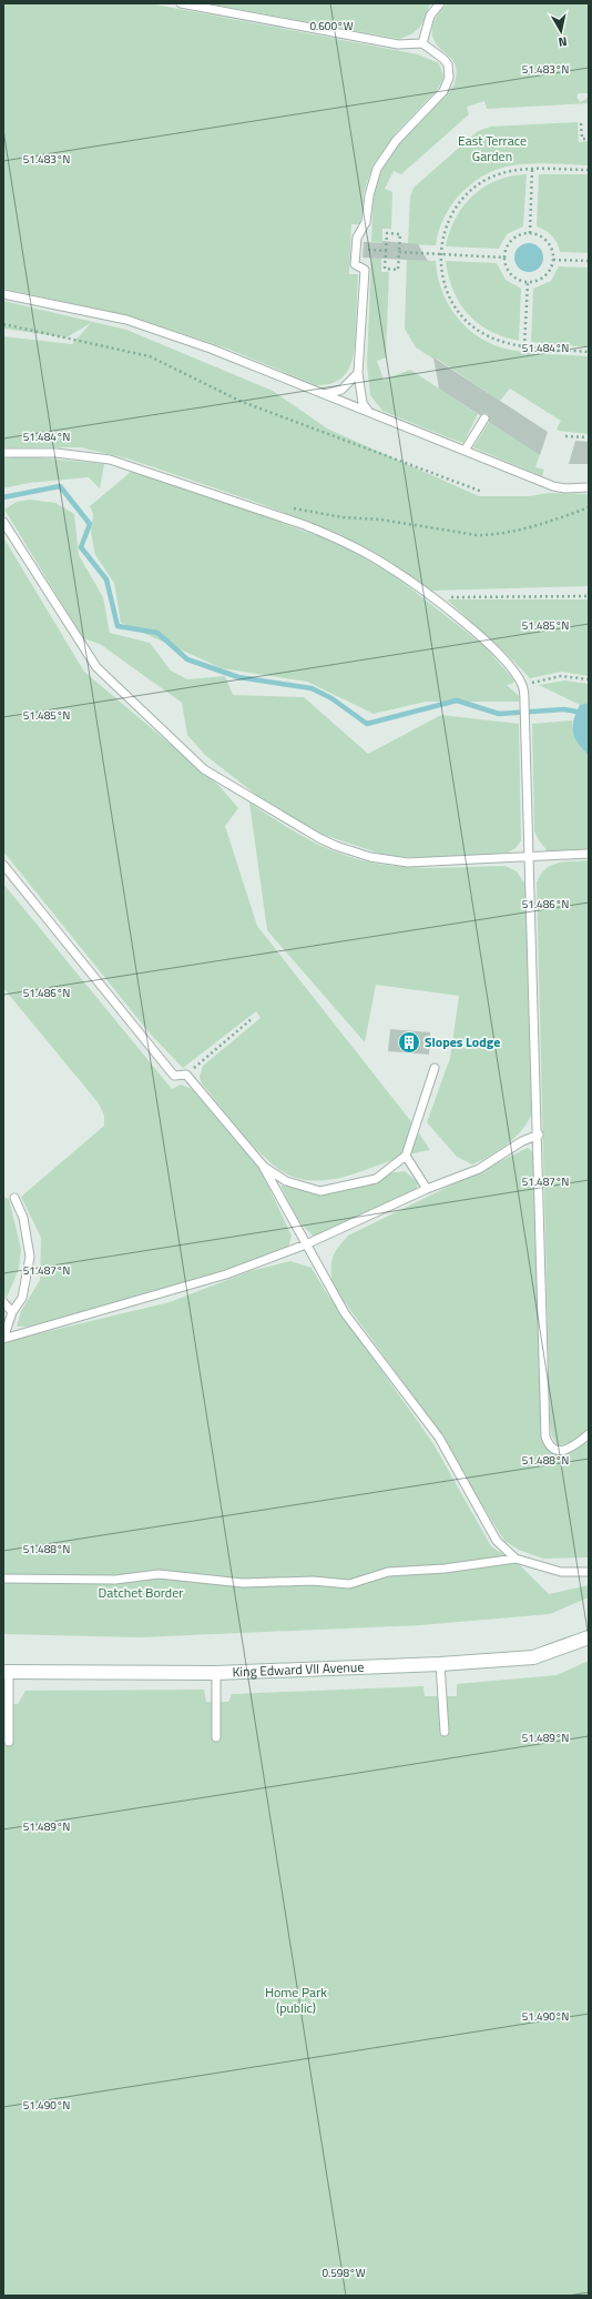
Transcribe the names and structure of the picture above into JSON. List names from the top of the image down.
{
  "streets": {
    "main road": ["King Edward VII Avenue"]
  },
  "parks": ["East Terrace Garden", "Datchet Border", "Home Park (public)"],
  "places": {
    "building": ["Slopes Lodge"]
  },
  "north": "bottom",
  "coordinates": [
    "0.600°W",
    "51.483°N",
    "51.484°N",
    "51.485°N",
    "51.486°N",
    "51.487°N",
    "51.488°N",
    "51.489°N",
    "51.490°N",
    "0.598°W"
  ]
}
